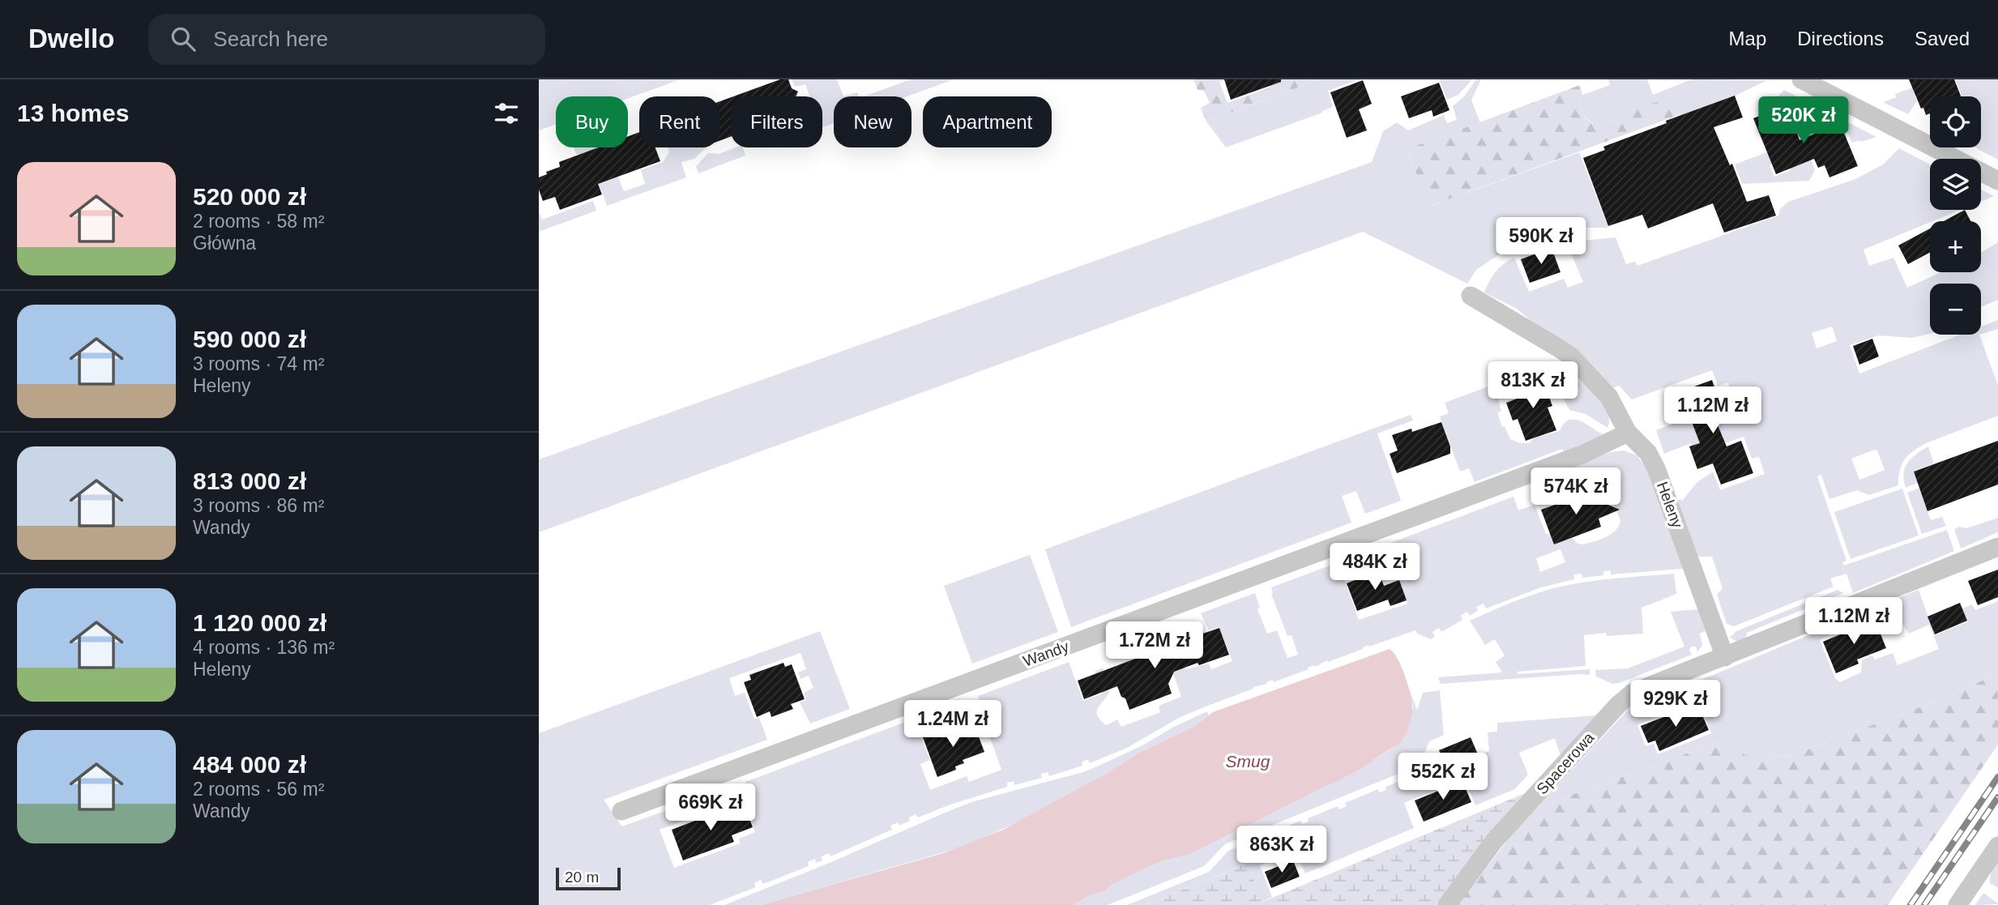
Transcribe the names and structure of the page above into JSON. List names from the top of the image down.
{
  "streets": {
    "street": ["Heleny", "Wandy", "Spacerowa"]
  },
  "crossings": [
    ["Heleny", "Wandy"],
    ["Heleny", "Spacerowa"]
  ],
  "water": ["Smug"],
  "scale_bar": "20 m",
  "page": {
    "header": "Dwello",
    "search": "Search here",
    "nav": ["Map", "Directions", "Saved"],
    "heading": "13 homes",
    "map_buttons": ["+", "−"],
    "price": [
      "520K zł",
      "590K zł",
      "813K zł",
      "1.12M zł",
      "574K zł",
      "484K zł",
      "1.12M zł",
      "1.72M zł",
      "929K zł",
      "1.24M zł",
      "552K zł",
      "669K zł",
      "863K zł"
    ],
    "chip": [
      "Buy",
      "Rent",
      "Filters",
      "New",
      "Apartment"
    ],
    "list": [
      {
        "name": "520 000 zł",
        "note": "2 rooms · 58 m² · Główna"
      },
      {
        "name": "590 000 zł",
        "note": "3 rooms · 74 m² · Heleny"
      },
      {
        "name": "813 000 zł",
        "note": "3 rooms · 86 m² · Wandy"
      },
      {
        "name": "1 120 000 zł",
        "note": "4 rooms · 136 m² · Heleny"
      },
      {
        "name": "484 000 zł",
        "note": "2 rooms · 56 m² · Wandy"
      }
    ],
    "scale": "20 m"
  }
}
